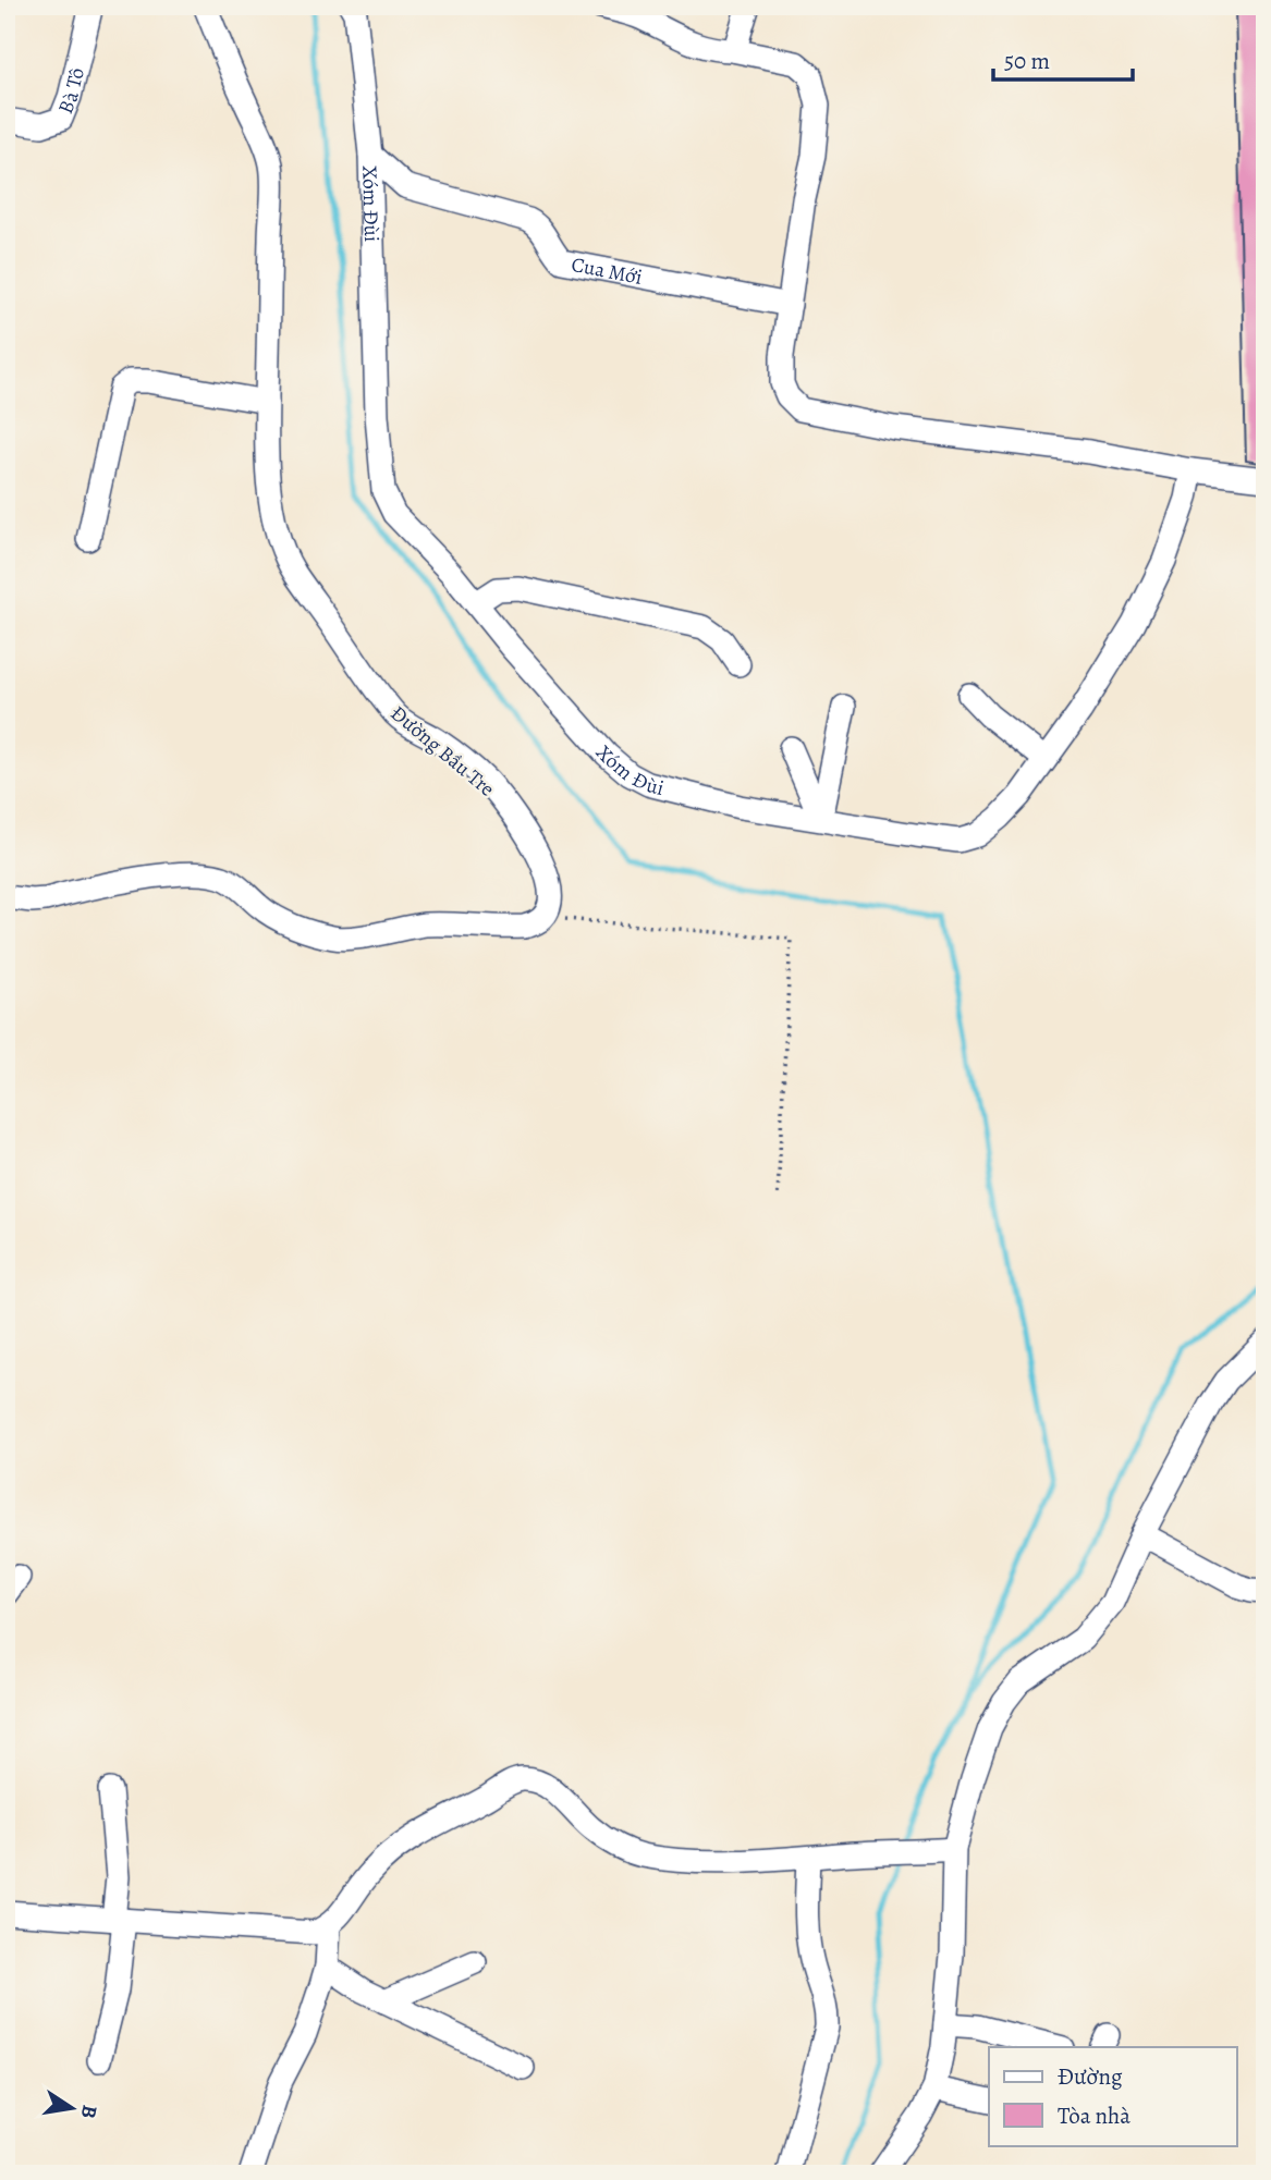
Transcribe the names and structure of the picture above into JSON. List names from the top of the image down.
{
  "streets": {
    "street": [
      "Bà Tô",
      "Xóm Đùi",
      "Cua Mới",
      "Đường Bầu Tre"
    ]
  },
  "crossings": [
    ["Xóm Đùi", "Cua Mới"]
  ],
  "legend": ["Đường", "Tòa nhà"],
  "scale_bar": "50 m",
  "north": "right"
}
